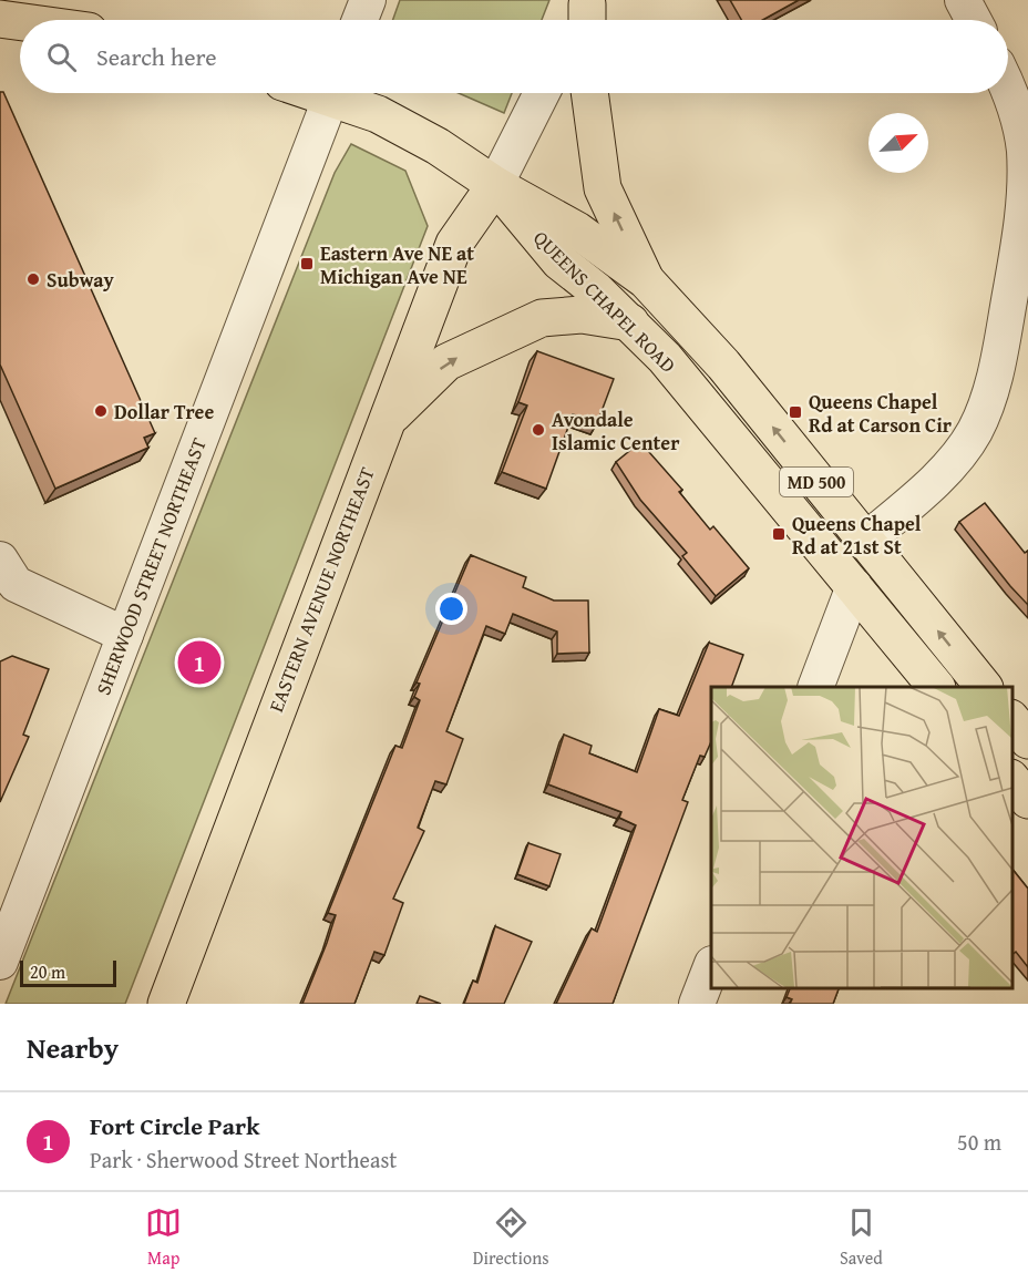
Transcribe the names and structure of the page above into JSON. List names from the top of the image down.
{
  "streets": {
    "main road": ["QUEENS CHAPEL ROAD", "MD 500", "EASTERN AVENUE NORTHEAST"],
    "street": ["SHERWOOD STREET NORTHEAST"]
  },
  "crossings": [
    ["QUEENS CHAPEL ROAD", "EASTERN AVENUE NORTHEAST"]
  ],
  "places": {
    "transit": ["Eastern Ave NE at Michigan Ave NE", "Queens Chapel Rd at Carson Cir", "Queens Chapel Rd at 21st St"],
    "other": ["Subway", "Dollar Tree", "Avondale Islamic Center"]
  },
  "scale_bar": "20 m",
  "north": "top right",
  "page": {
    "search": "Search here",
    "pins": "1",
    "scale": "20 m",
    "heading": "Nearby",
    "list": [
      {
        "mark": "1",
        "name": "Fort Circle Park",
        "note": "Park · Sherwood Street Northeast",
        "value": "50 m"
      }
    ],
    "nav": ["Map", "Directions", "Saved"]
  }
}
